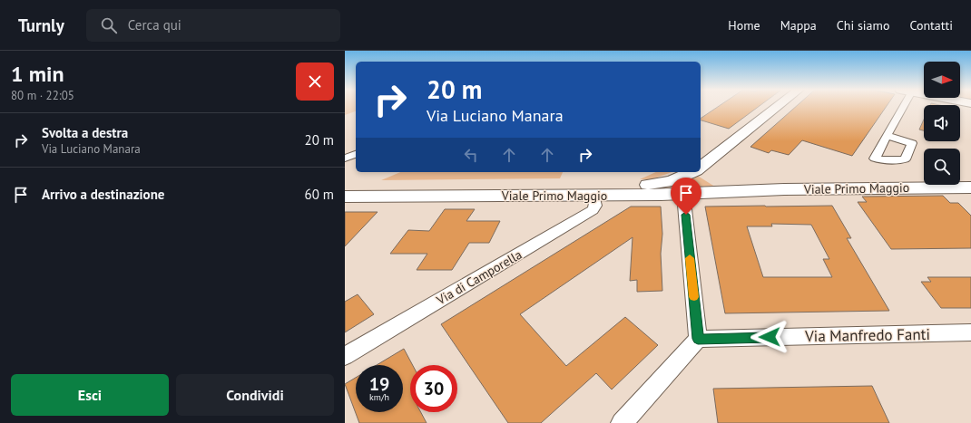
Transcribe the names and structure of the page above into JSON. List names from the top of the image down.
{
  "streets": {
    "main road": ["Viale Primo Maggio"],
    "street": ["Via di Camporella", "Via Manfredo Fanti"]
  },
  "crossings": [
    ["Viale Primo Maggio", "Via di Camporella"]
  ],
  "north": "right",
  "page": {
    "header": "Turnly",
    "search": "Cerca qui",
    "nav": [
      "Home",
      "Mappa",
      "Chi siamo",
      "Contatti"
    ],
    "heading": ["1 min", "80 m · 22:05"],
    "turn": ["20 m", "Via Luciano Manara"],
    "list": [
      {
        "name": "Svolta a destra",
        "note": "Via Luciano Manara",
        "value": "20 m"
      },
      {
        "name": "Arrivo a destinazione",
        "value": "60 m"
      }
    ],
    "speed": "19 km/h",
    "limit": "30",
    "buttons": ["Esci", "Condividi"]
  }
}
